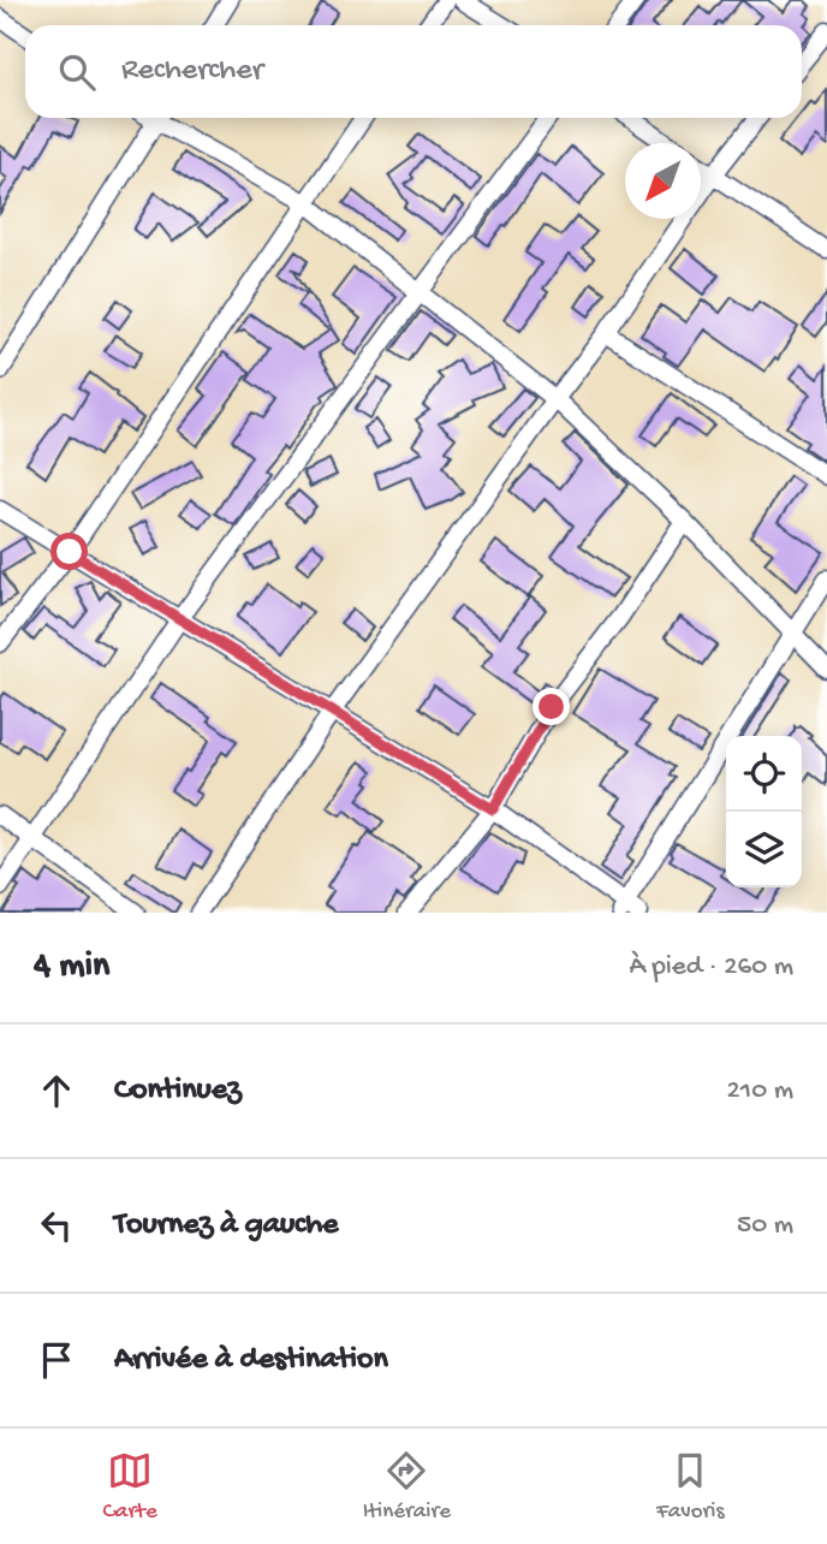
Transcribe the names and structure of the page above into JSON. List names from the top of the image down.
{
  "north": "bottom left",
  "page": {
    "search": "Rechercher",
    "heading": ["4 min", "À pied · 260 m"],
    "list": [
      ["Continuez", "210 m"],
      ["Tournez à gauche", "50 m"],
      "Arrivée à destination"
    ],
    "nav": ["Carte", "Itinéraire", "Favoris"]
  }
}
